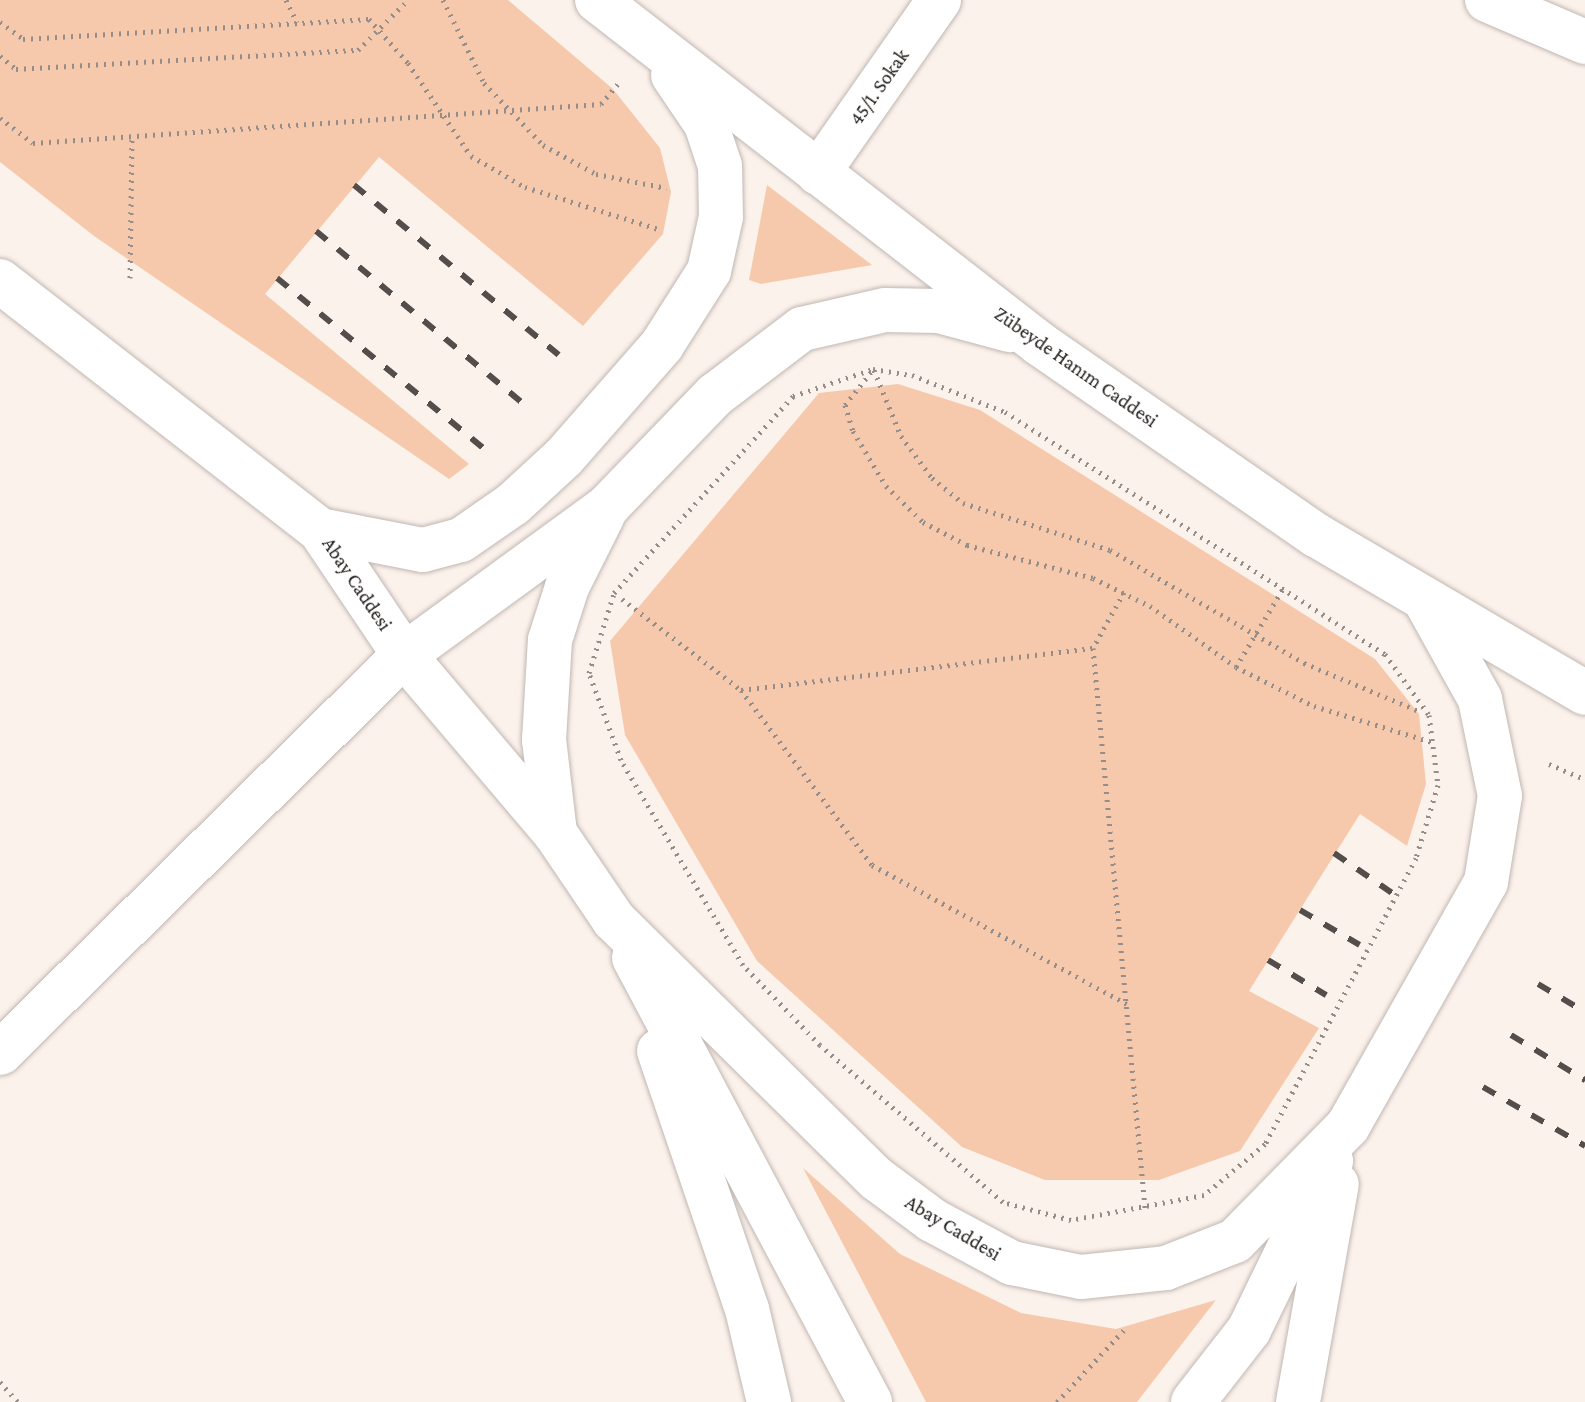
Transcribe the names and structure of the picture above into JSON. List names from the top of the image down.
{
  "streets": {
    "main road": ["45/1. Sokak", "Zübeyde Hanım Caddesi", "Abay Caddesi"]
  },
  "crossings": [
    ["45/1. Sokak", "Zübeyde Hanım Caddesi"],
    ["Zübeyde Hanım Caddesi", "Abay Caddesi"]
  ]
}
